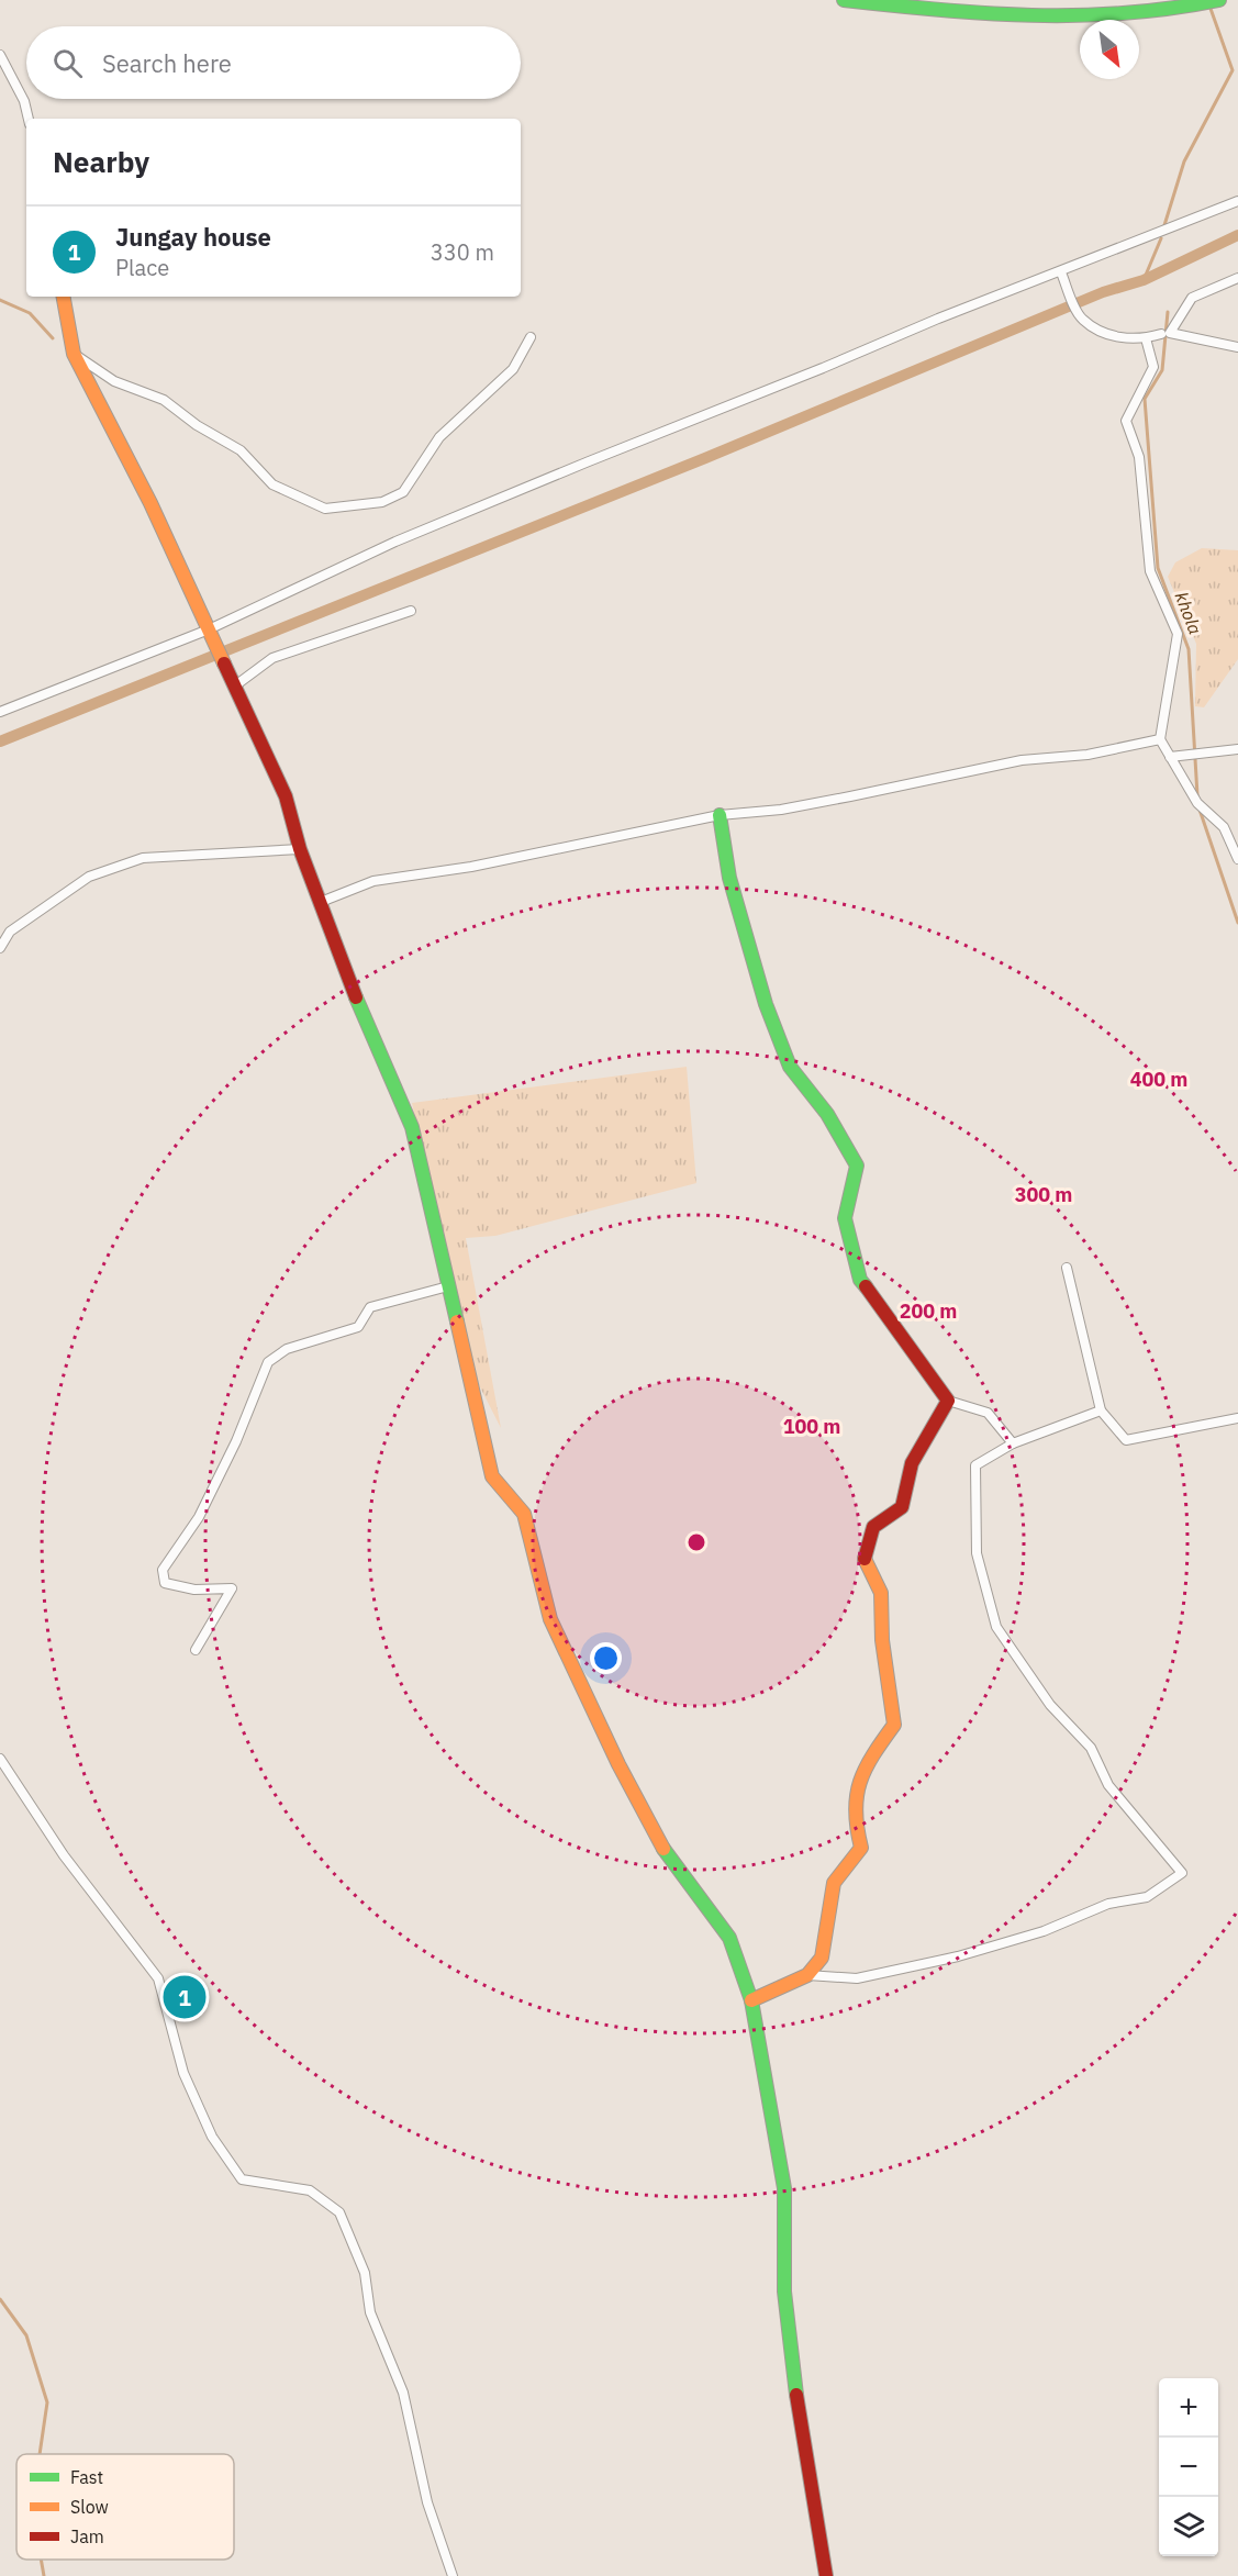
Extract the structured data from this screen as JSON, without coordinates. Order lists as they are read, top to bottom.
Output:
{
  "water": ["khola"],
  "legend": ["Fast", "Slow", "Jam"],
  "north": "bottom right",
  "page": {
    "search": "Search here",
    "heading": "Nearby",
    "list": [
      {
        "mark": "1",
        "name": "Jungay house",
        "note": "Place",
        "value": "330 m"
      }
    ],
    "pins": "1",
    "map_buttons": ["+", "−"]
  },
  "rings": [
    "400 m",
    "300 m",
    "200 m",
    "100 m"
  ]
}
